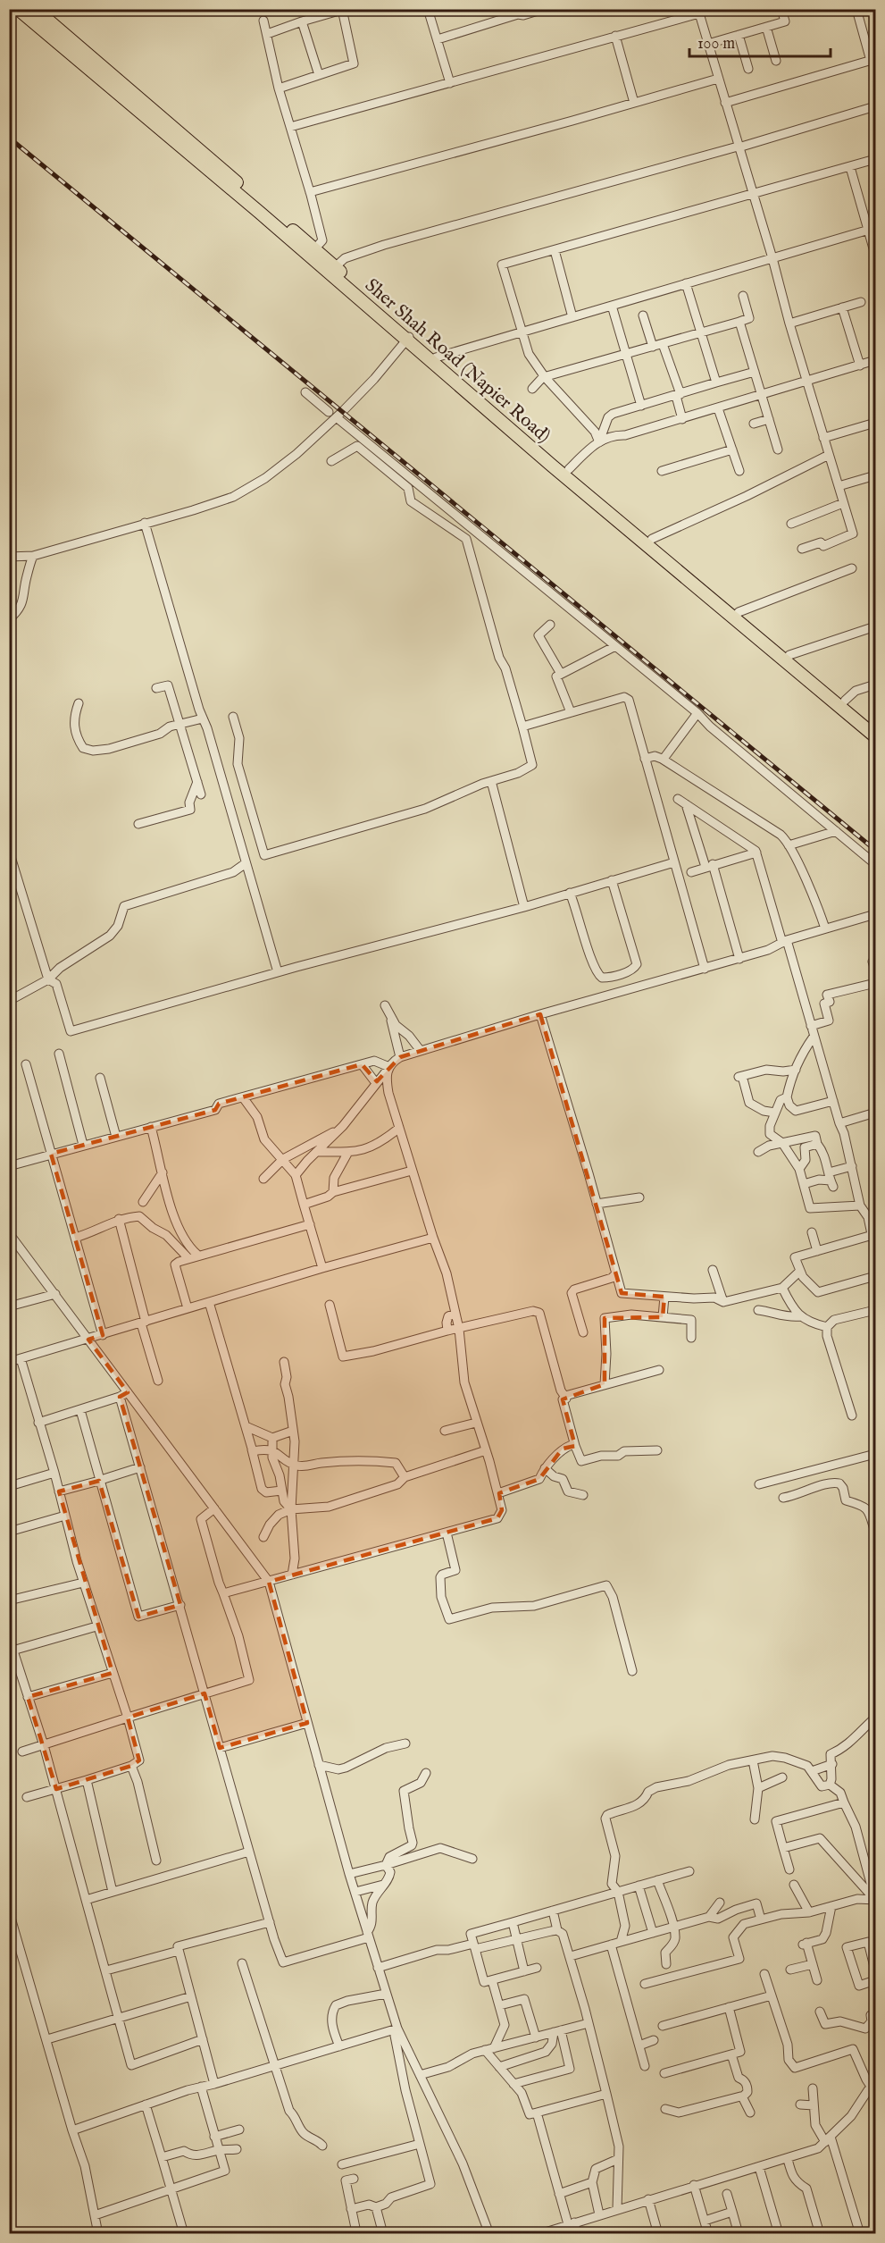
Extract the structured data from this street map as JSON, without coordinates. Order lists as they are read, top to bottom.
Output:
{
  "streets": {
    "main road": ["Sher Shah Road (Napier Road)"]
  },
  "scale_bar": "100 m"
}
